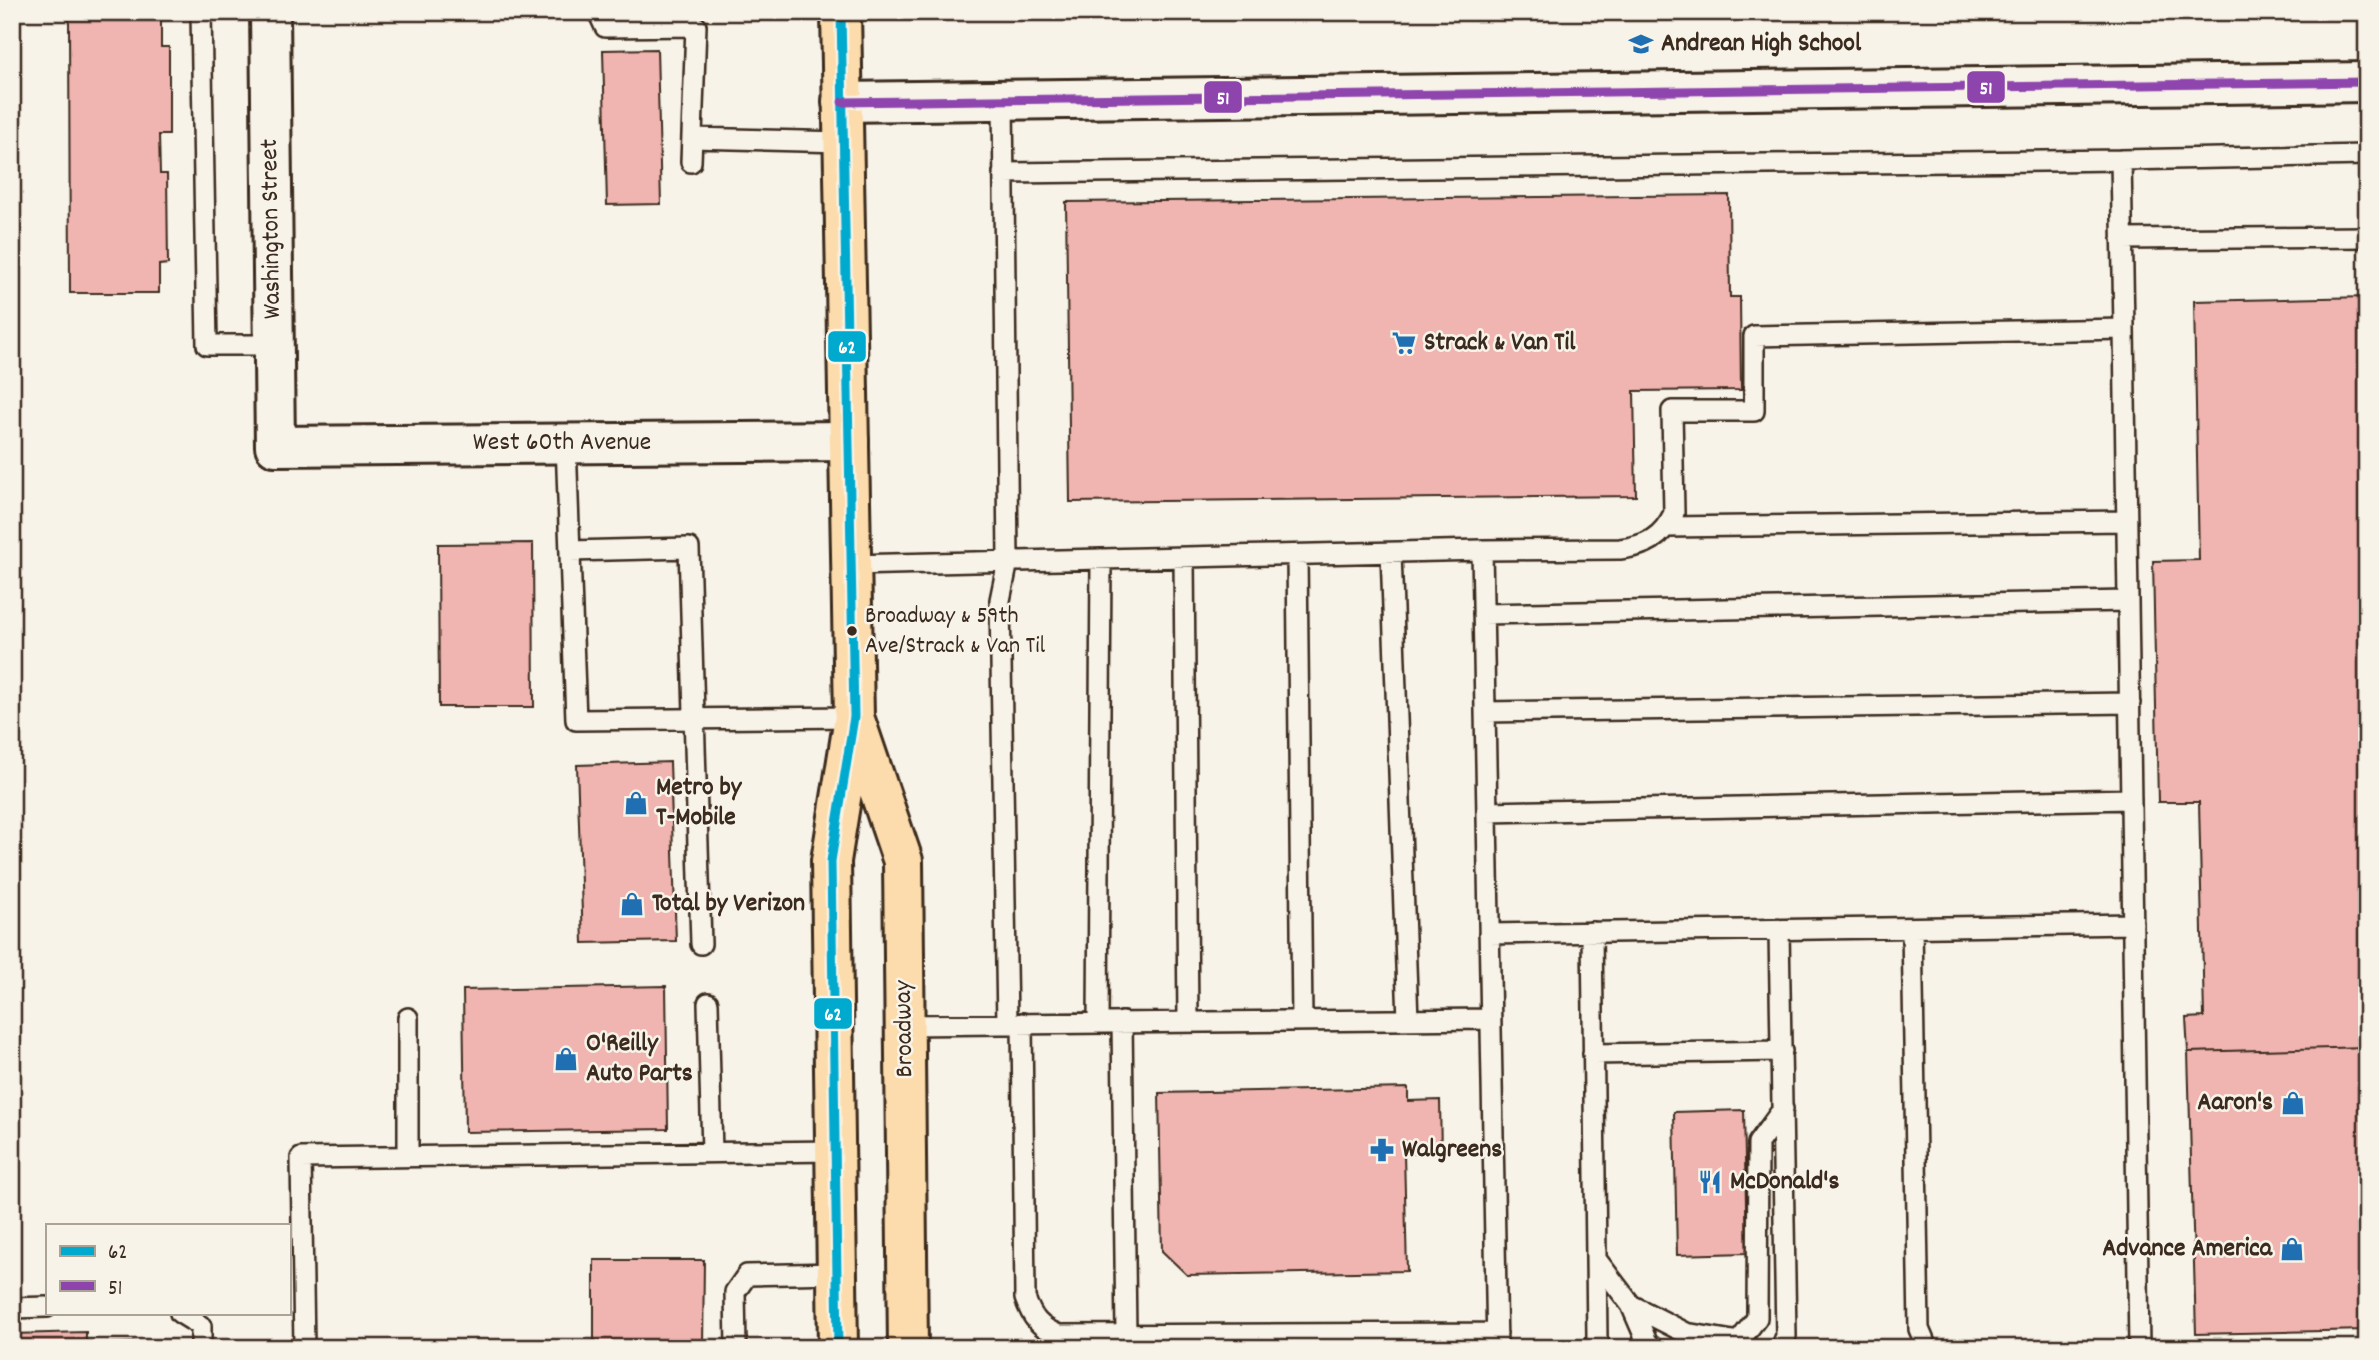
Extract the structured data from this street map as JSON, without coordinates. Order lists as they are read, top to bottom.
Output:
{
  "streets": {
    "main road": ["Broadway"],
    "street": ["Washington Street", "West 60th Avenue"]
  },
  "crossings": [
    ["Washington Street", "West 60th Avenue"],
    ["West 60th Avenue", "Broadway"]
  ],
  "places": {
    "school or university": ["Andrean High School"],
    "supermarket": ["Strack & Van Til"],
    "other": ["Broadway & 59th Ave/Strack & Van Til"],
    "shop": [
      "Metro by T-Mobile",
      "Total by Verizon",
      "O'Reilly Auto Parts",
      "Aaron's",
      "Advance America"
    ],
    "pharmacy": ["Walgreens"],
    "restaurant": ["McDonald's"]
  },
  "lines": ["transit line 62", "transit line 51"],
  "legend": ["62", "51"]
}
